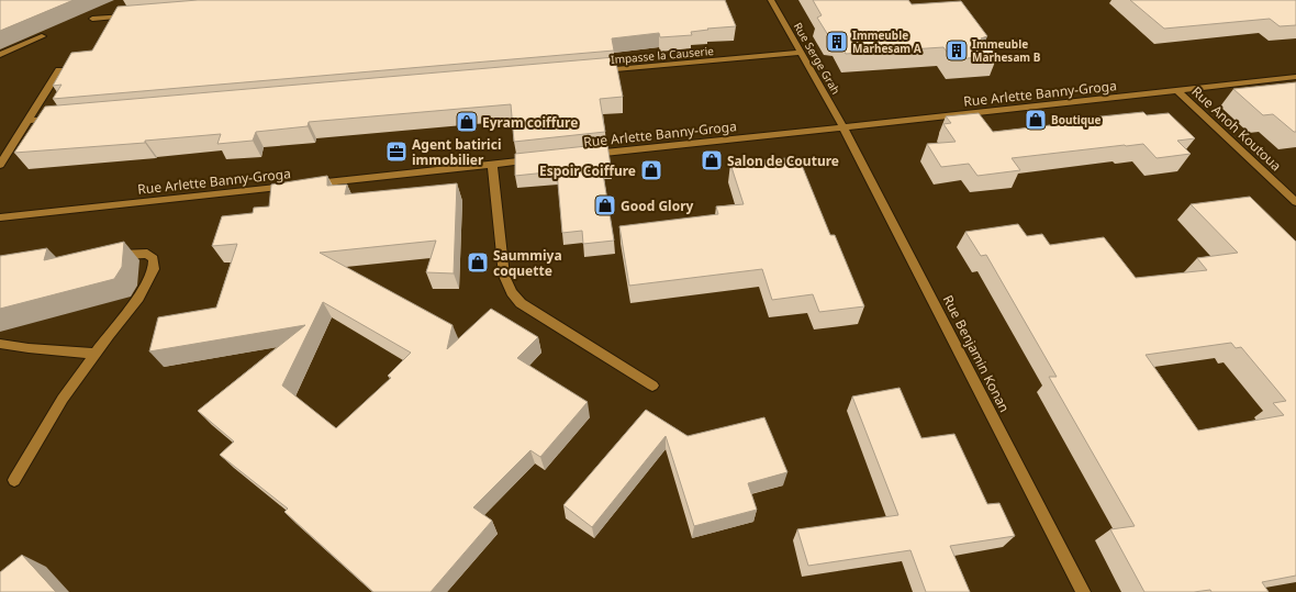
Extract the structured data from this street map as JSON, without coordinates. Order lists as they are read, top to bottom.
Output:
{
  "streets": {
    "street": [
      "Impasse la Causerie",
      "Rue Serge Grah",
      "Rue Arlette Banny-Groga",
      "Rue Anoh Koutoua",
      "Rue Benjamin Konan"
    ]
  },
  "crossings": [
    ["Impasse la Causerie", "Rue Serge Grah"],
    ["Rue Serge Grah", "Rue Arlette Banny-Groga"],
    ["Rue Serge Grah", "Rue Benjamin Konan"],
    ["Rue Arlette Banny-Groga", "Rue Anoh Koutoua"],
    ["Rue Arlette Banny-Groga", "Rue Benjamin Konan"]
  ],
  "places": {
    "building": ["Immeuble Marhesam A", "Immeuble Marhesam B"],
    "shop": [
      "Boutique",
      "Eyram coiffure",
      "Salon de Couture",
      "Espoir Coiffure",
      "Good Glory",
      "Saummiya coquette"
    ],
    "office": ["Agent batirici immobilier"]
  }
}
